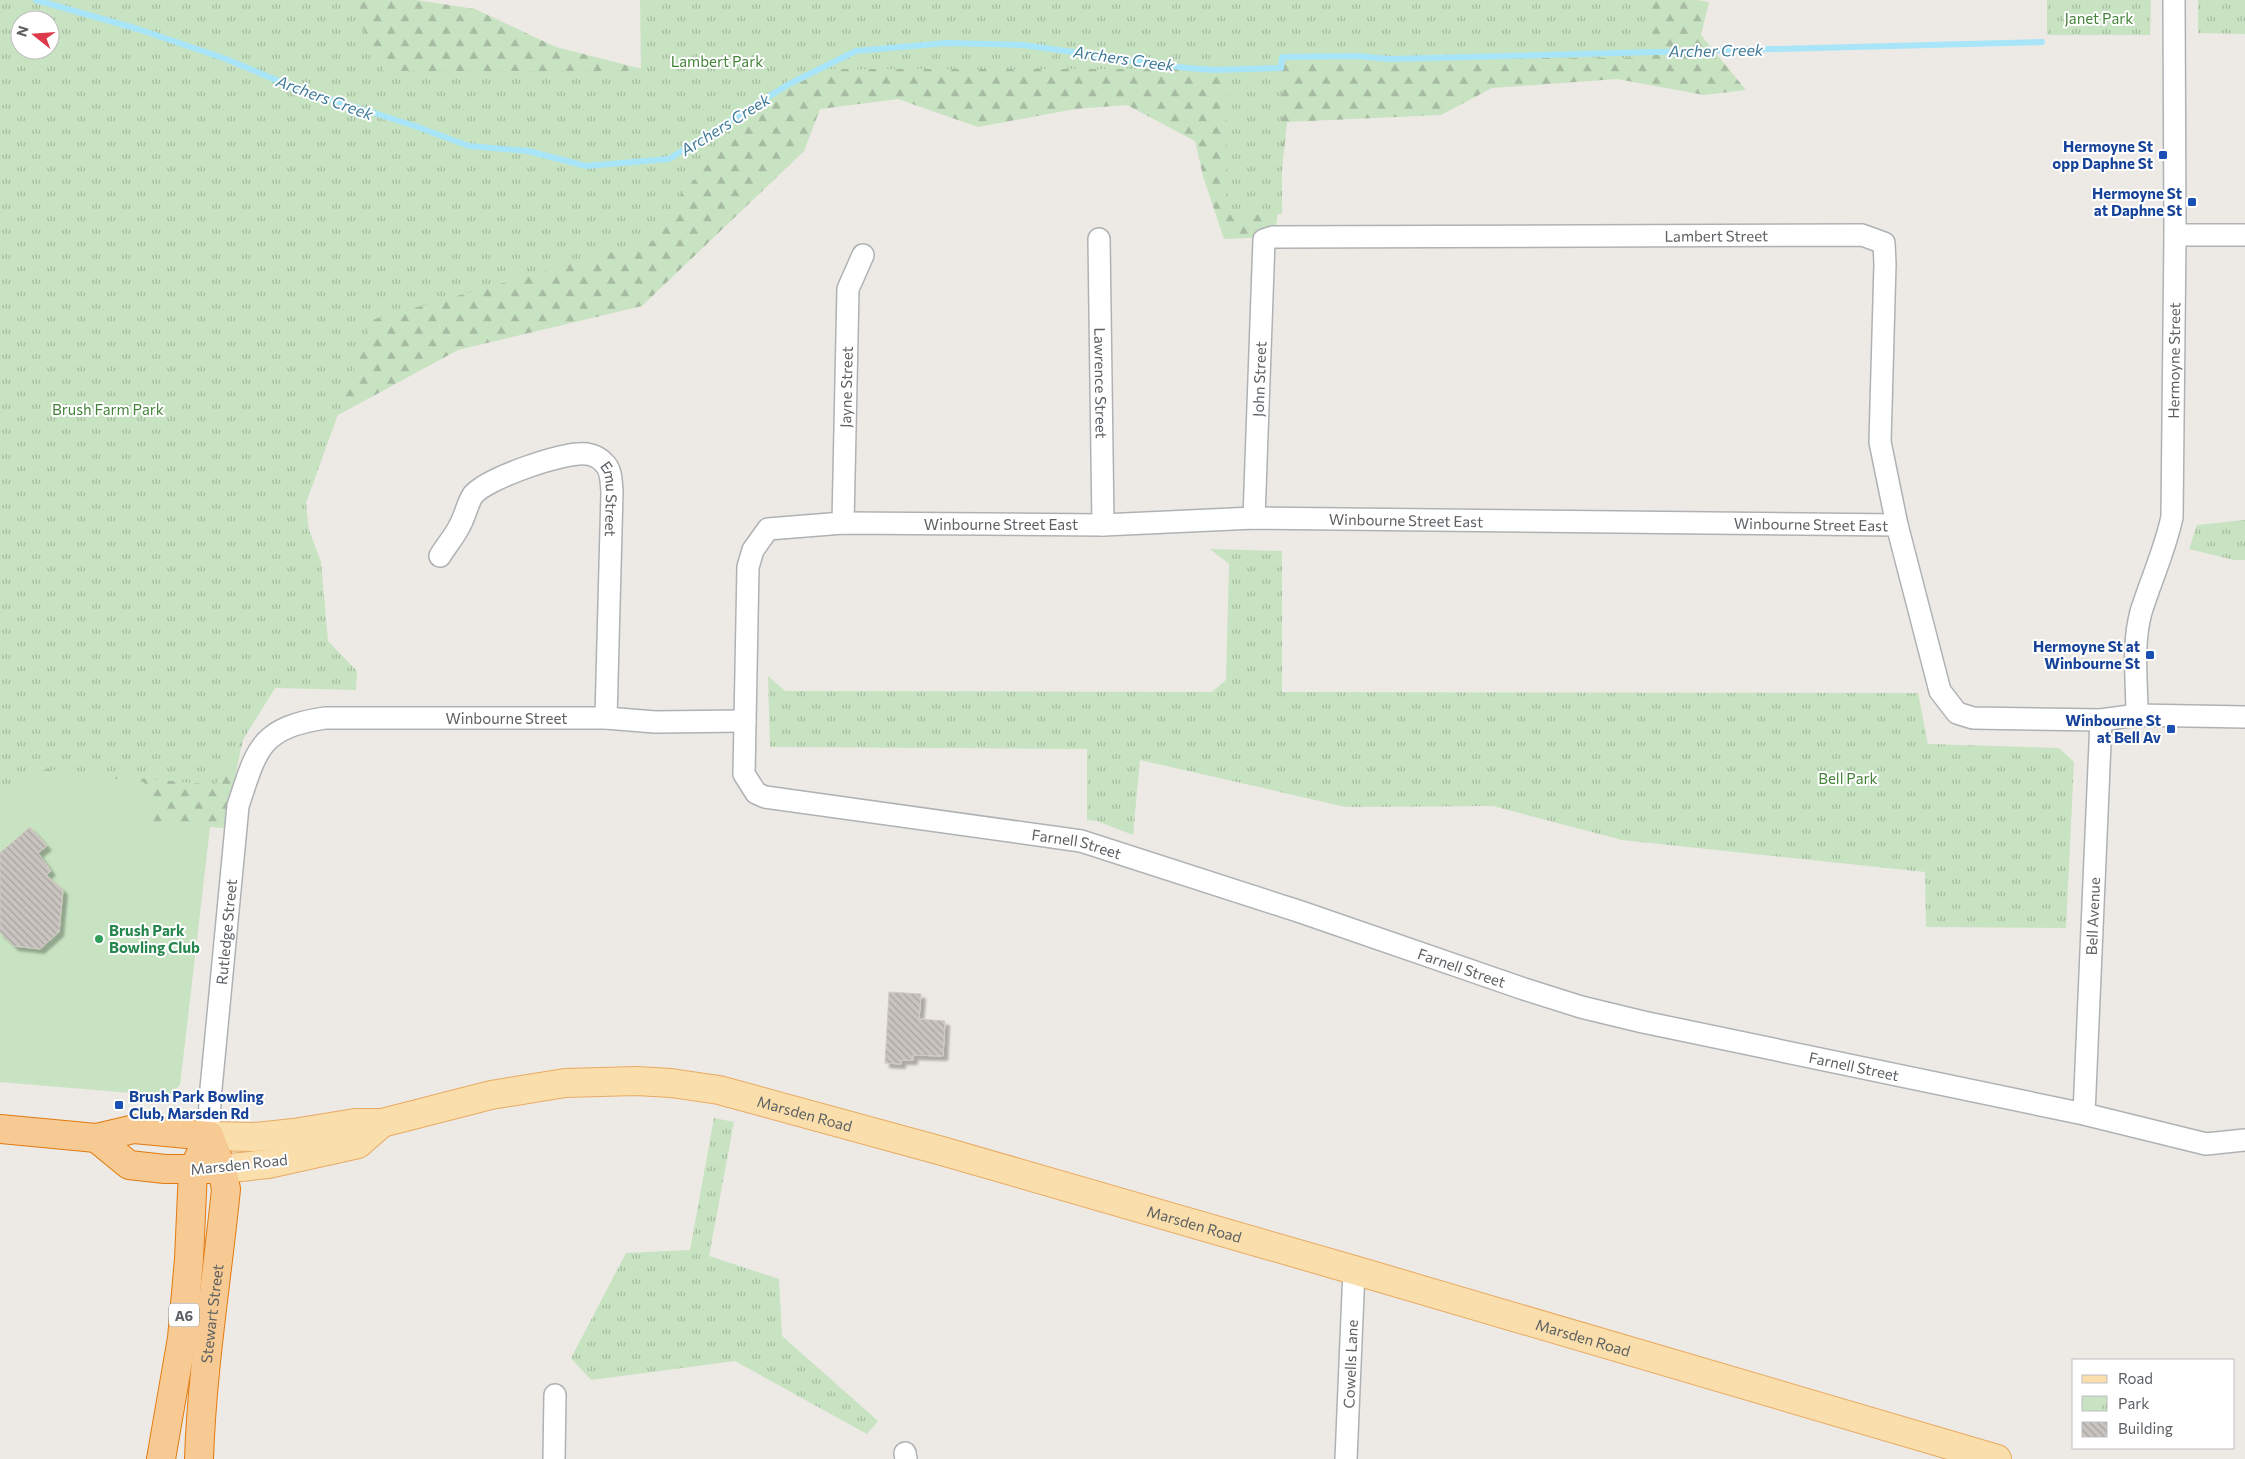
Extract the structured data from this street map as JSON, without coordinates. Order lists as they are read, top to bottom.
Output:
{
  "streets": {
    "highway": ["Marsden Road", "Stewart Street", "A6"],
    "street": [
      "Lambert Street",
      "Hermoyne Street",
      "John Street",
      "Lawrence Street",
      "Jayne Street",
      "Emu Street",
      "Winbourne Street East",
      "Winbourne Street",
      "Farnell Street",
      "Bell Avenue",
      "Rutledge Street",
      "Cowells Lane"
    ]
  },
  "crossings": [
    ["Lambert Street", "John Street"],
    ["Lambert Street", "Winbourne Street East"],
    ["John Street", "Winbourne Street East"],
    ["Lawrence Street", "Winbourne Street East"],
    ["Jayne Street", "Winbourne Street East"],
    ["Emu Street", "Winbourne Street"],
    ["Winbourne Street East", "Winbourne Street"],
    ["Winbourne Street East", "Farnell Street"],
    ["Winbourne Street East", "Bell Avenue"],
    ["Winbourne Street", "Farnell Street"],
    ["Winbourne Street", "Rutledge Street"],
    ["Farnell Street", "Bell Avenue"],
    ["Rutledge Street", "Marsden Road"],
    ["Rutledge Street", "A6"],
    ["Marsden Road", "Stewart Street"],
    ["Marsden Road", "A6"],
    ["Marsden Road", "Cowells Lane"],
    ["Stewart Street", "A6"]
  ],
  "water": ["Archer Creek", "Archers Creek"],
  "parks": [
    "Janet Park",
    "Lambert Park",
    "Brush Farm Park",
    "Bell Park"
  ],
  "places": {
    "transit": [
      "Hermoyne St opp Daphne St",
      "Hermoyne St at Daphne St",
      "Hermoyne St at Winbourne St",
      "Winbourne St at Bell Av",
      "Brush Park Bowling Club, Marsden Rd"
    ],
    "other": ["Brush Park Bowling Club"]
  },
  "legend": ["Road", "Park", "Building"],
  "north": "left"
}
